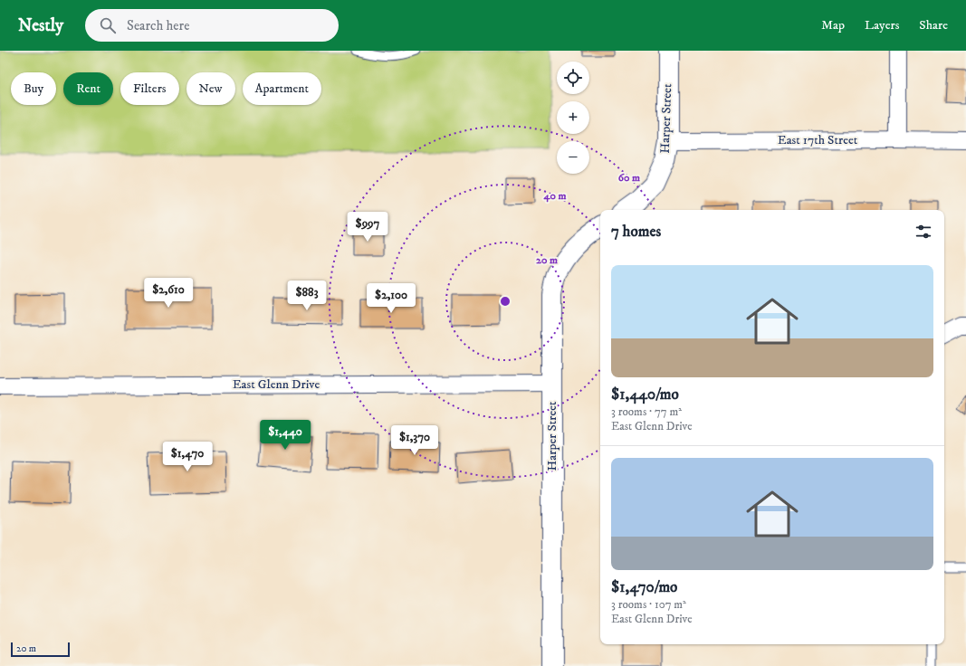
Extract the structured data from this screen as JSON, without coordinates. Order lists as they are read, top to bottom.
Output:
{
  "streets": {
    "street": ["Harper Street", "East 17th Street", "East Glenn Drive"]
  },
  "crossings": [
    ["Harper Street", "East 17th Street"],
    ["Harper Street", "East Glenn Drive"]
  ],
  "scale_bar": "20 m",
  "page": {
    "header": "Nestly",
    "search": "Search here",
    "nav": ["Map", "Layers", "Share"],
    "map_buttons": ["+", "−"],
    "chip": [
      "Buy",
      "Rent",
      "Filters",
      "New",
      "Apartment"
    ],
    "heading": "7 homes",
    "price": [
      "$997",
      "$2,610",
      "$883",
      "$2,100",
      "$1,440",
      "$1,370",
      "$1,470"
    ],
    "list": [
      {
        "name": "$1,440/mo",
        "note": "3 rooms · 77 m² · East Glenn Drive"
      },
      {
        "name": "$1,470/mo",
        "note": "3 rooms · 107 m² · East Glenn Drive"
      }
    ],
    "scale": "20 m"
  },
  "rings": ["60 m", "40 m", "20 m"]
}
